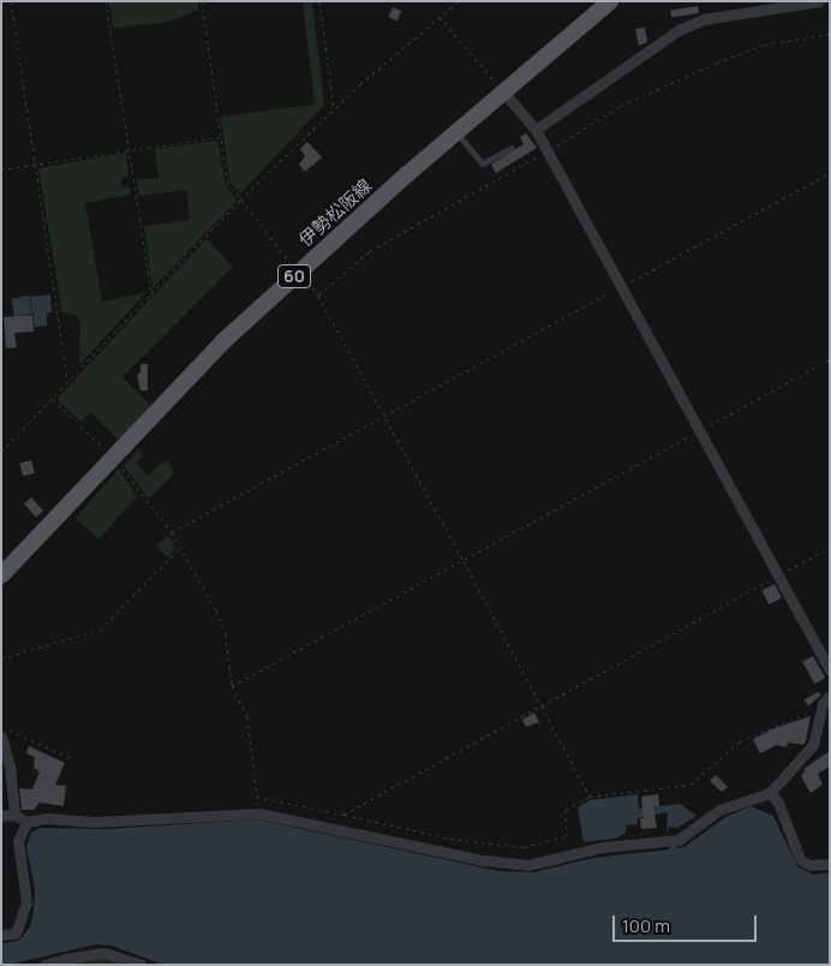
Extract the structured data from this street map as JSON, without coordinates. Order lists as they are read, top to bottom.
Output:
{
  "streets": {
    "main road": ["伊勢松阪線", "60"]
  },
  "scale_bar": "100 m"
}
